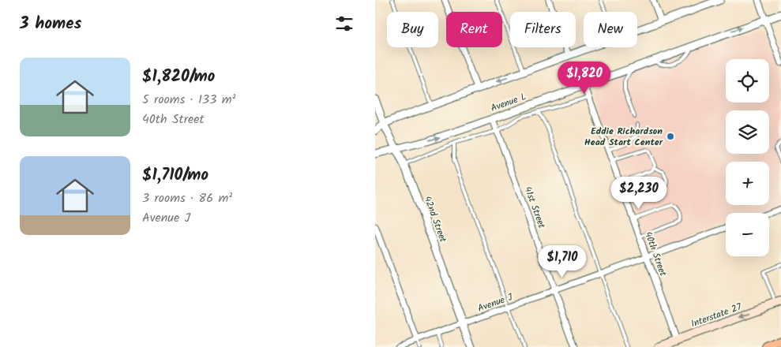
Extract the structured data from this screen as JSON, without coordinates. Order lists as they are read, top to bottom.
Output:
{
  "streets": {
    "main road": ["Interstate 27"],
    "street": [
      "Avenue L",
      "41st Street",
      "42nd Street",
      "40th Street",
      "Avenue J"
    ]
  },
  "crossings": [
    ["Avenue L", "41st Street"],
    ["Avenue L", "42nd Street"],
    ["Avenue L", "40th Street"],
    ["41st Street", "Avenue J"],
    ["42nd Street", "Avenue J"],
    ["40th Street", "Avenue J"],
    ["40th Street", "Interstate 27"]
  ],
  "one_way": ["Interstate 27"],
  "places": ["Eddie Richardson Head Start Center"],
  "page": {
    "heading": "3 homes",
    "chip": [
      "Buy",
      "Rent",
      "Filters",
      "New"
    ],
    "list": [
      {
        "name": "$1,820/mo",
        "note": "5 rooms · 133 m² · 40th Street"
      },
      {
        "name": "$1,710/mo",
        "note": "3 rooms · 86 m² · Avenue J"
      }
    ],
    "map_buttons": ["+", "−"],
    "price": ["$1,820", "$2,230", "$1,710"]
  }
}
